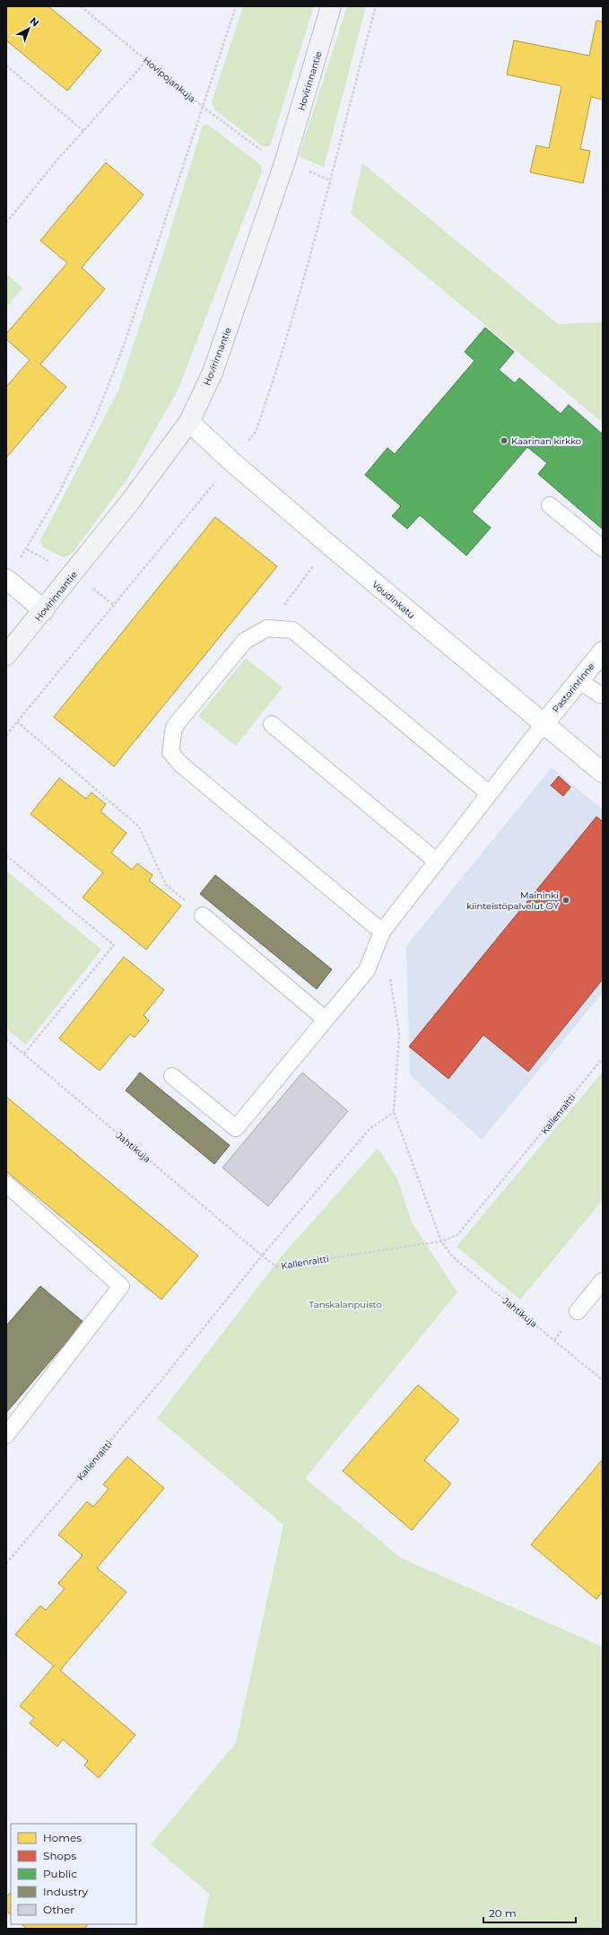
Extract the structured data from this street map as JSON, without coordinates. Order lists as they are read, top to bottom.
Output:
{
  "streets": {
    "street": ["Hovirinnantie", "Voudinkatu", "Pastorinrinne"],
    "path": ["Hovipojankuja", "Kallenraitti", "Jahtikuja"]
  },
  "crossings": [
    ["Hovirinnantie", "Voudinkatu"],
    ["Voudinkatu", "Pastorinrinne"],
    ["Kallenraitti", "Jahtikuja"]
  ],
  "parks": ["Tanskalanpuisto"],
  "places": ["Kaarinan kirkko", "Maininki kiinteistöpalvelut OY"],
  "legend": [
    "Homes",
    "Shops",
    "Public",
    "Industry",
    "Other"
  ],
  "scale_bar": "20 m",
  "north": "top right"
}
